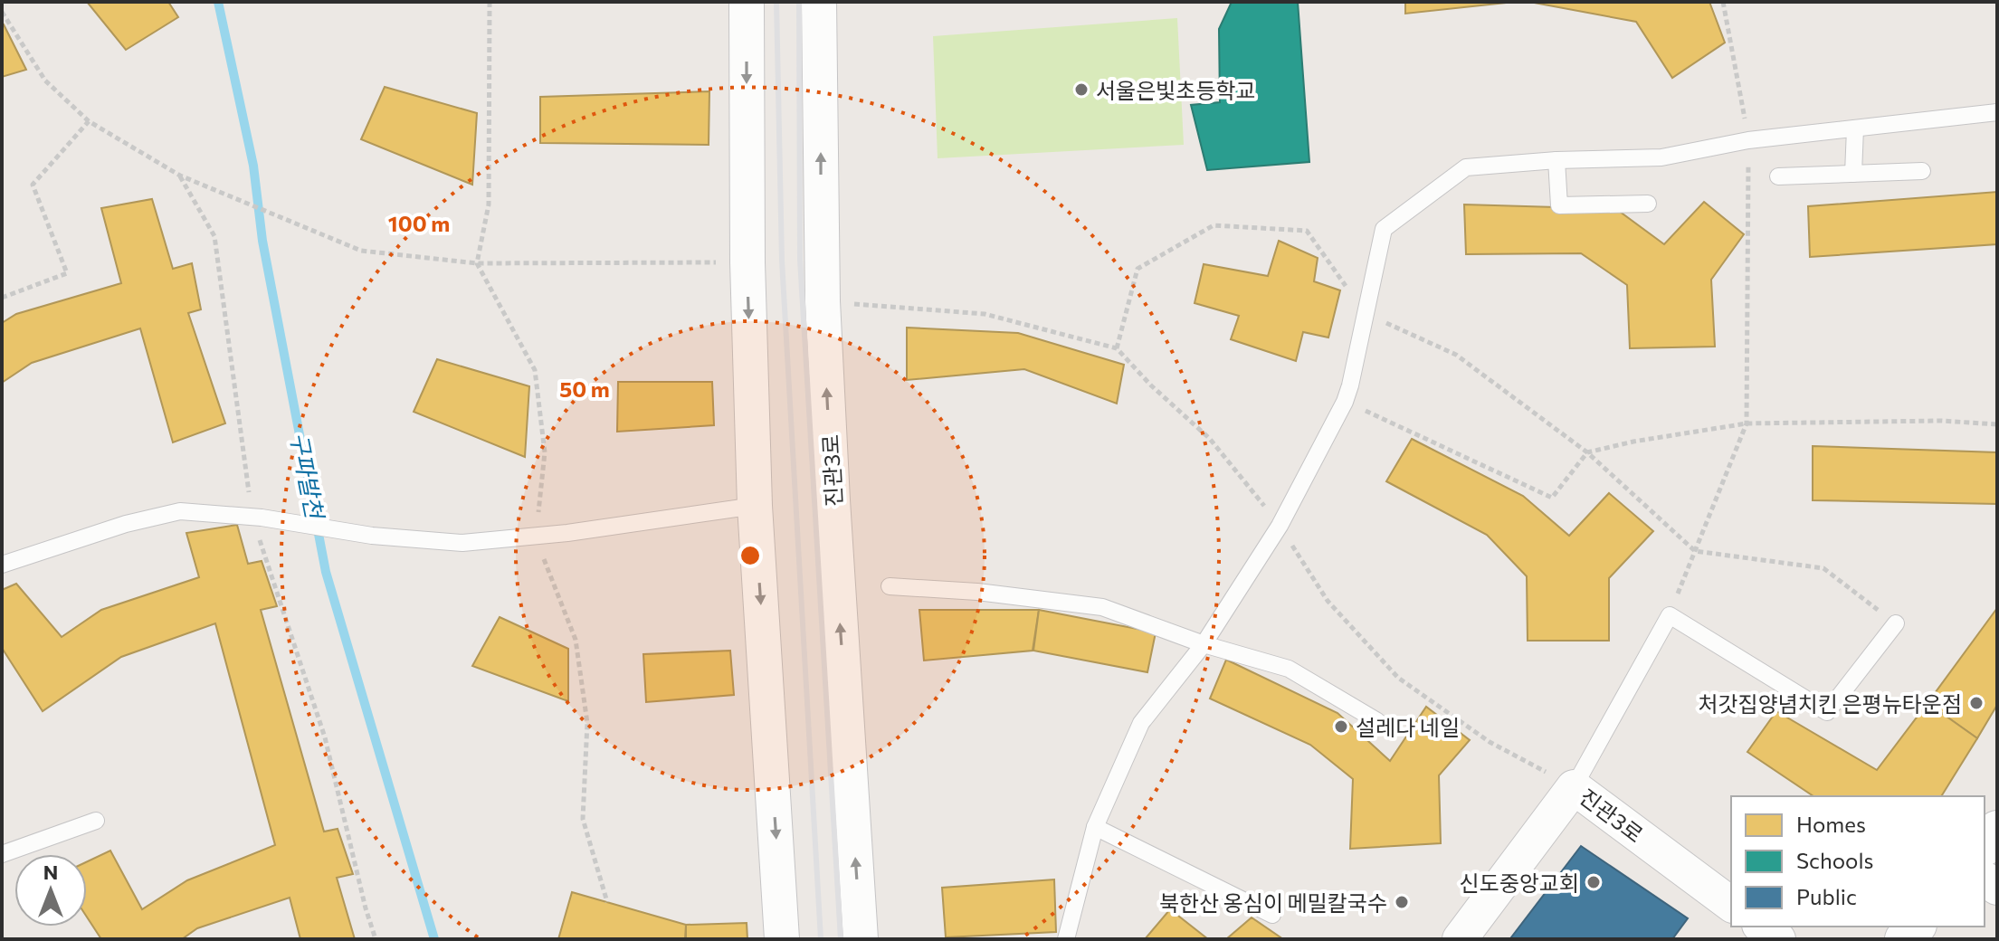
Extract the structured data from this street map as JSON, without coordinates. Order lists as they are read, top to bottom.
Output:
{
  "streets": {
    "street": ["진관3로"]
  },
  "water": ["구파발천"],
  "places": [
    "서울은빛초등학교",
    "처갓집양념치킨 은평뉴타운점",
    "설레다 네일",
    "신도중앙교회",
    "북한산 옹심이 메밀칼국수"
  ],
  "legend": ["Homes", "Schools", "Public"],
  "north": "top",
  "rings": ["100 m", "50 m"]
}
